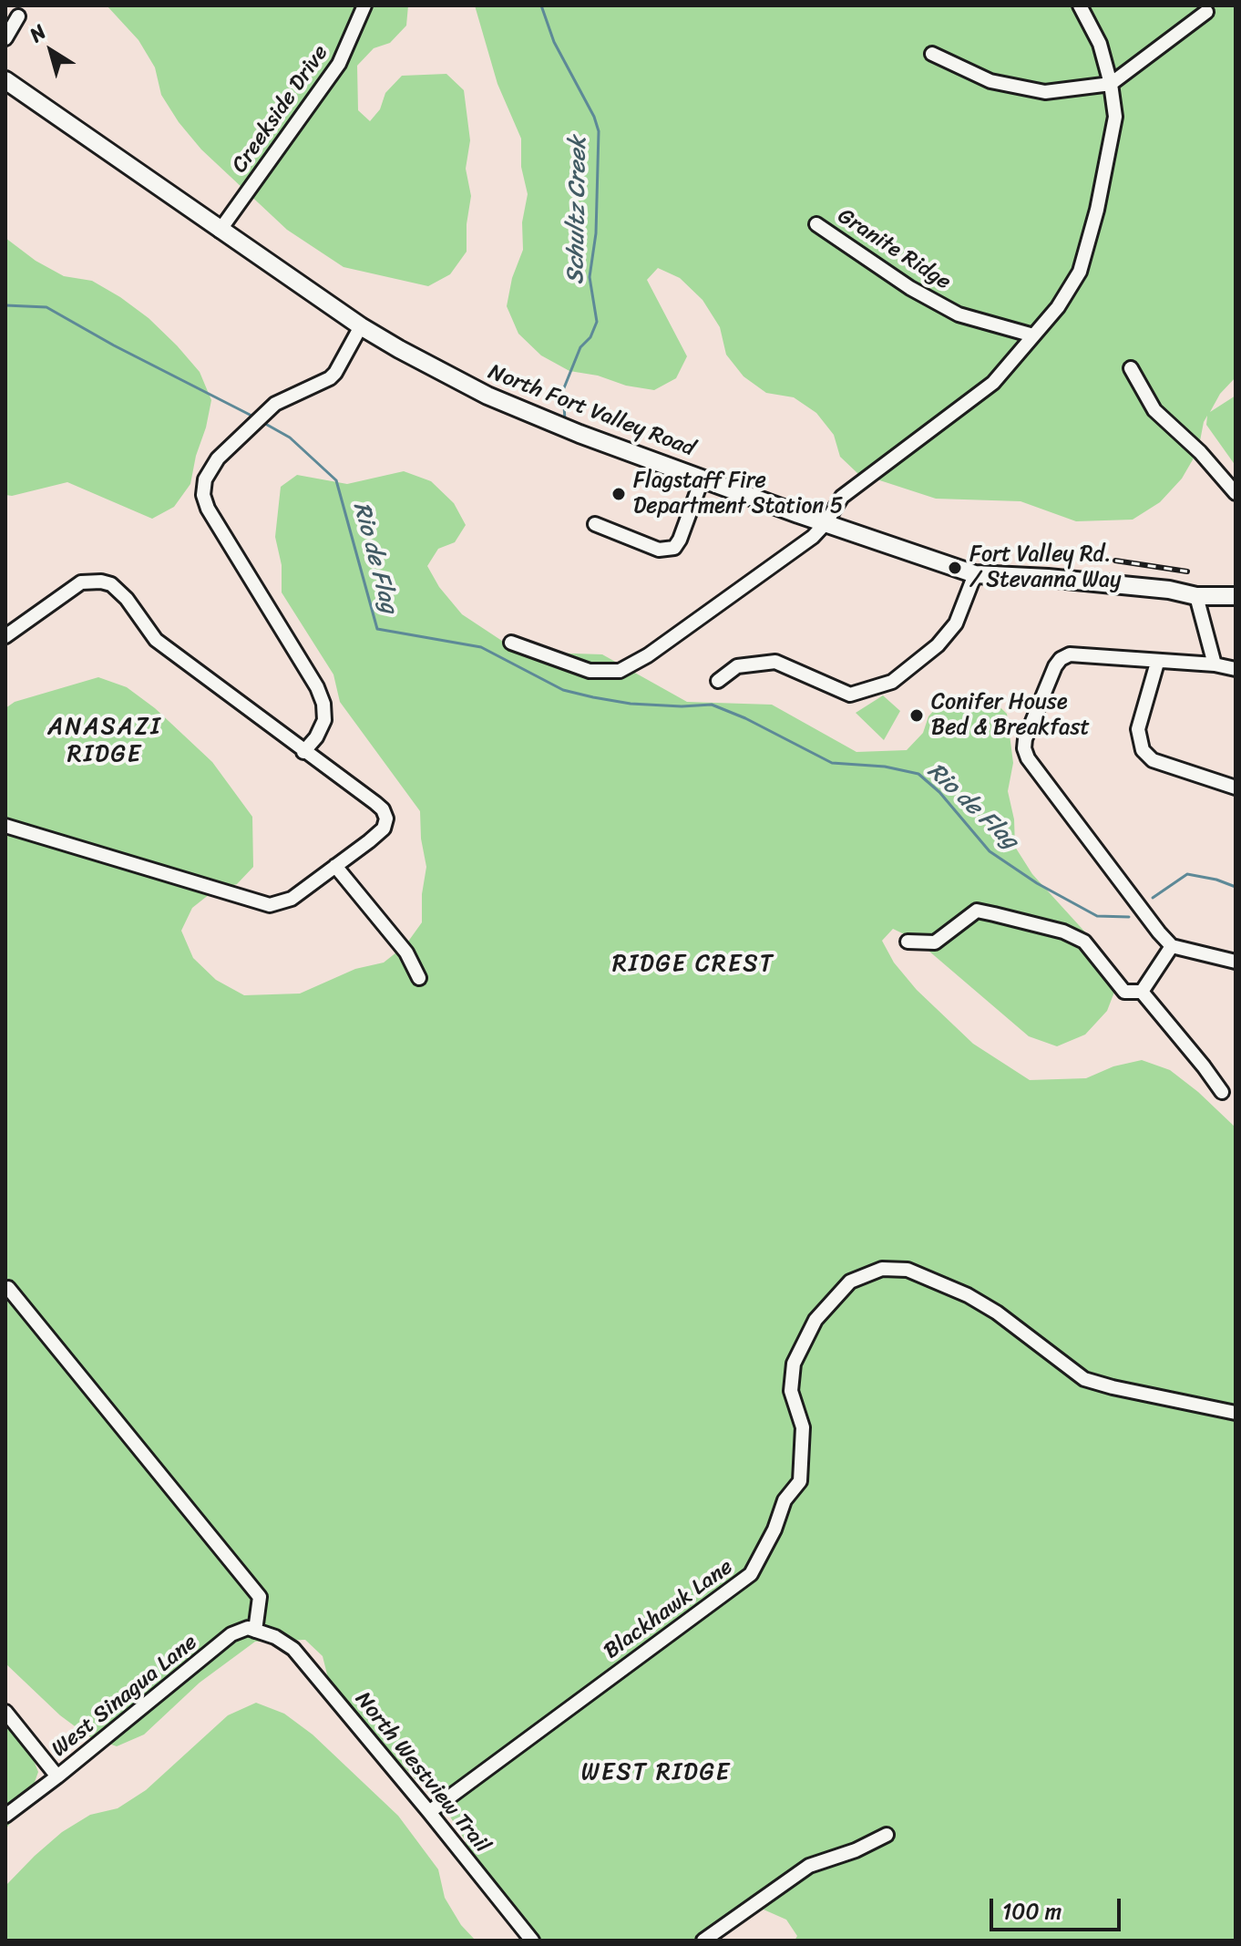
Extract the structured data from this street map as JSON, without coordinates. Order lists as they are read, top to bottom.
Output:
{
  "streets": {
    "main road": ["North Fort Valley Road"],
    "street": [
      "Creekside Drive",
      "Granite Ridge",
      "Blackhawk Lane",
      "West Sinagua Lane",
      "North Westview Trail"
    ]
  },
  "crossings": [
    ["Creekside Drive", "North Fort Valley Road"],
    ["Blackhawk Lane", "North Westview Trail"],
    ["West Sinagua Lane", "North Westview Trail"]
  ],
  "districts": ["ANASAZI RIDGE", "RIDGE CREST", "WEST RIDGE"],
  "water": ["Schultz Creek", "Rio de Flag"],
  "places": ["Flagstaff Fire Department Station 5", "Fort Valley Rd. / Stevanna Way", "Conifer House Bed & Breakfast"],
  "scale_bar": "100 m",
  "north": "top left"
}
